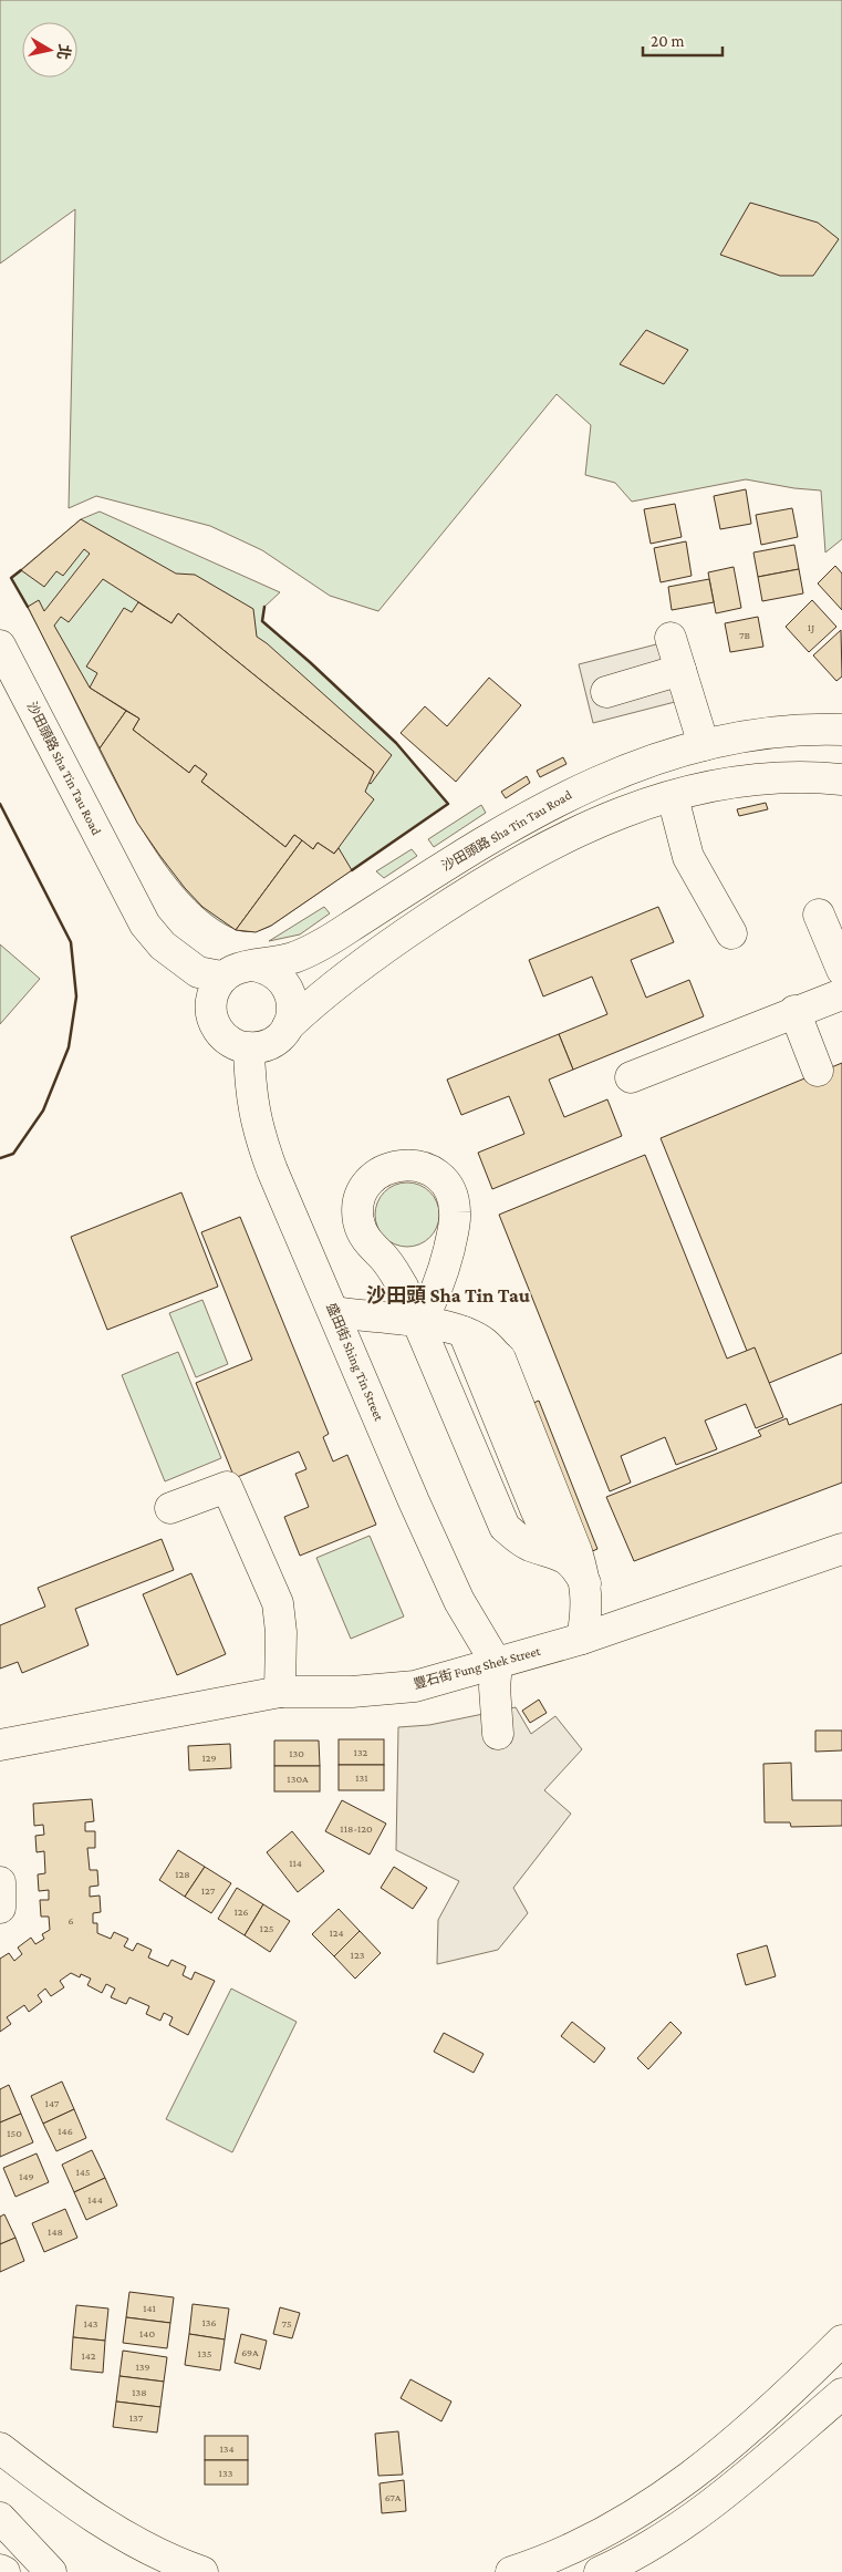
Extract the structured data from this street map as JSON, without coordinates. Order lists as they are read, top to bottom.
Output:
{
  "streets": {
    "main road": ["沙田頭路 Sha Tin Tau Road", "盛田街 Shing Tin Street", "豐石街 Fung Shek Street"]
  },
  "crossings": [
    ["沙田頭路 Sha Tin Tau Road", "盛田街 Shing Tin Street"],
    ["盛田街 Shing Tin Street", "豐石街 Fung Shek Street"]
  ],
  "districts": ["沙田頭 Sha Tin Tau"],
  "house_numbers": [
    "1J",
    "7B",
    "132",
    "130",
    "129",
    "131",
    "130A",
    "118-120",
    "114",
    "128",
    "127",
    "126",
    "6",
    "125",
    "124",
    "123",
    "147",
    "146",
    "150",
    "145",
    "149",
    "144",
    "148",
    "141",
    "136",
    "143",
    "75",
    "140",
    "69A",
    "135",
    "142",
    "139",
    "138",
    "137",
    "134",
    "133",
    "67A"
  ],
  "scale_bar": "20 m",
  "north": "right"
}
